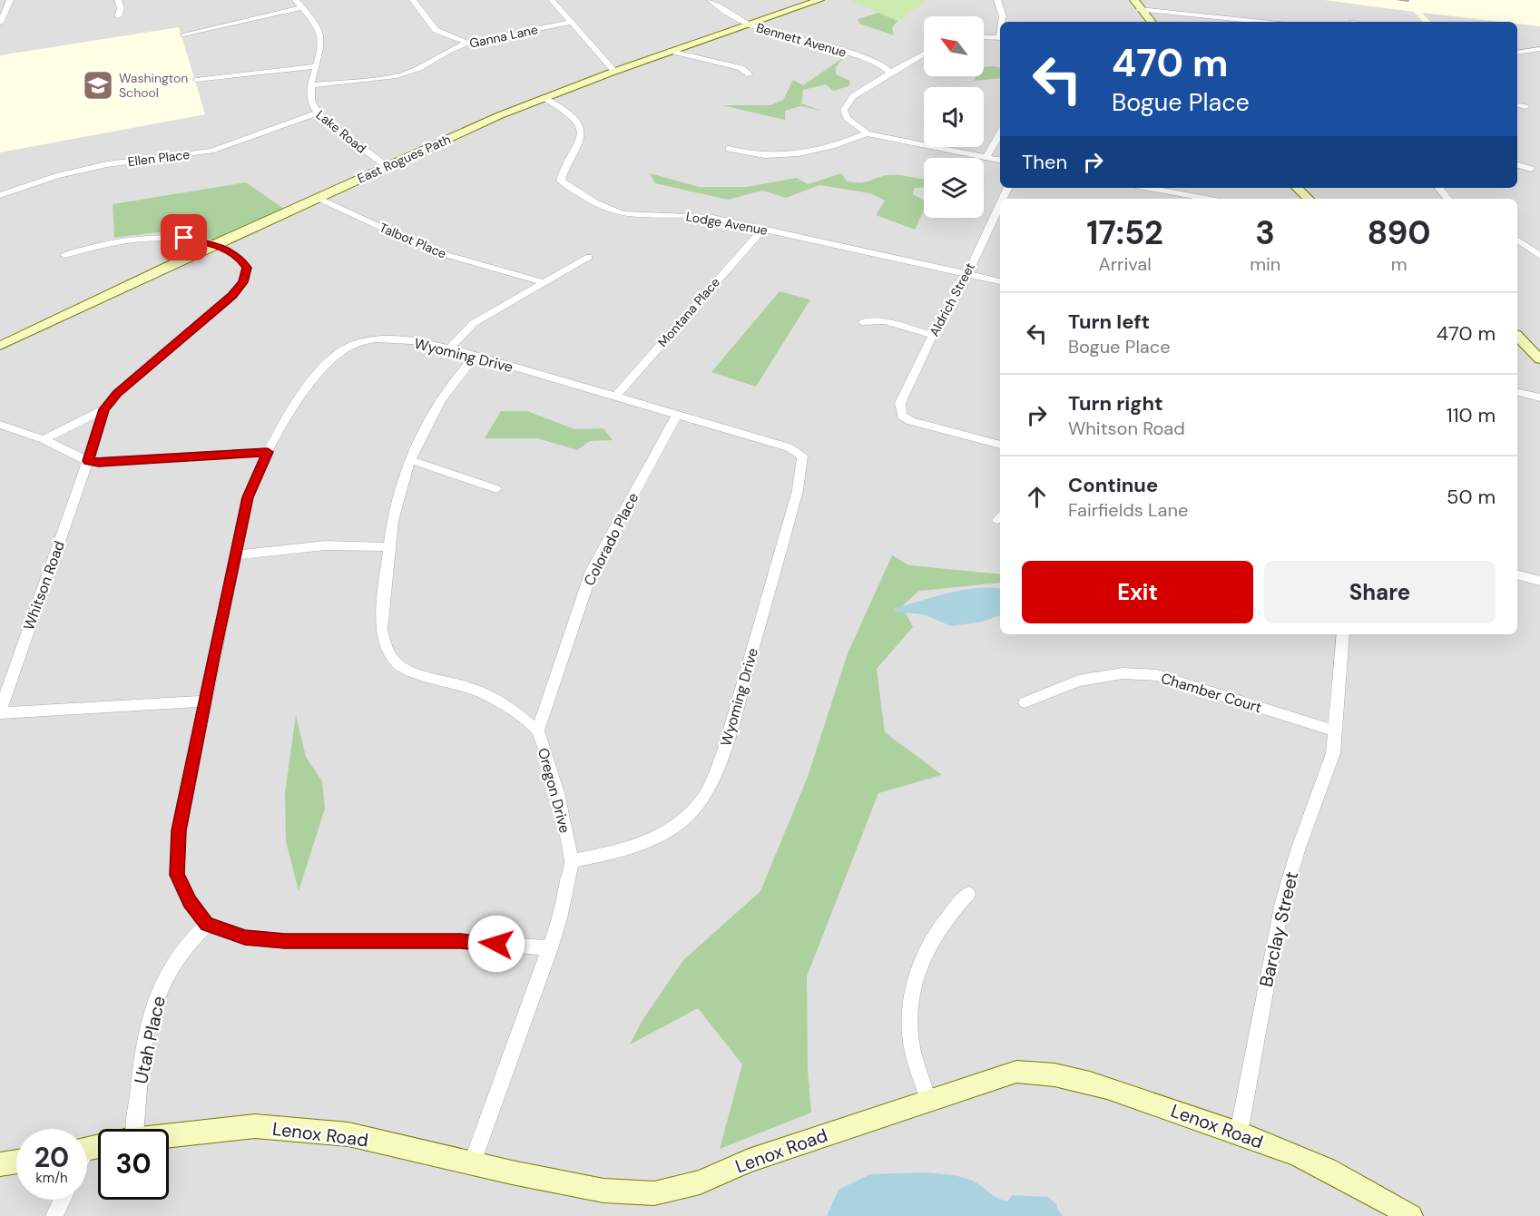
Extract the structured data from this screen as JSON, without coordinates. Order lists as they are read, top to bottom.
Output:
{
  "streets": {
    "street": [
      "Ganna Lane",
      "Bennett Avenue",
      "Lake Road",
      "Ellen Place",
      "East Rogues Path",
      "Lodge Avenue",
      "Talbot Place",
      "Aldrich Street",
      "Montana Place",
      "Wyoming Drive",
      "Colorado Place",
      "Whitson Road",
      "Chamber Court",
      "Oregon Drive",
      "Barclay Street",
      "Utah Place",
      "Lenox Road"
    ]
  },
  "crossings": [
    ["Ganna Lane", "Lake Road"],
    ["Bennett Avenue", "East Rogues Path"],
    ["Lake Road", "Ellen Place"],
    ["Lake Road", "East Rogues Path"],
    ["East Rogues Path", "Lodge Avenue"],
    ["East Rogues Path", "Talbot Place"],
    ["Lodge Avenue", "Aldrich Street"],
    ["Lodge Avenue", "Montana Place"],
    ["Montana Place", "Wyoming Drive"],
    ["Wyoming Drive", "Colorado Place"],
    ["Wyoming Drive", "Oregon Drive"],
    ["Wyoming Drive", "Utah Place"],
    ["Colorado Place", "Oregon Drive"],
    ["Chamber Court", "Barclay Street"],
    ["Oregon Drive", "Lenox Road"],
    ["Barclay Street", "Lenox Road"]
  ],
  "places": {
    "school or university": ["Washington School"]
  },
  "north": "top left",
  "page": {
    "turn": ["470 m", "Bogue Place"],
    "then": "Then",
    "eta": [
      "17:52",
      "Arrival",
      "3",
      "min",
      "890",
      "m"
    ],
    "list": [
      {
        "name": "Turn left",
        "note": "Bogue Place",
        "value": "470 m"
      },
      {
        "name": "Turn right",
        "note": "Whitson Road",
        "value": "110 m"
      },
      {
        "name": "Continue",
        "note": "Fairfields Lane",
        "value": "50 m"
      }
    ],
    "buttons": ["Exit", "Share"],
    "speed": "20 km/h",
    "limit": "30"
  }
}
